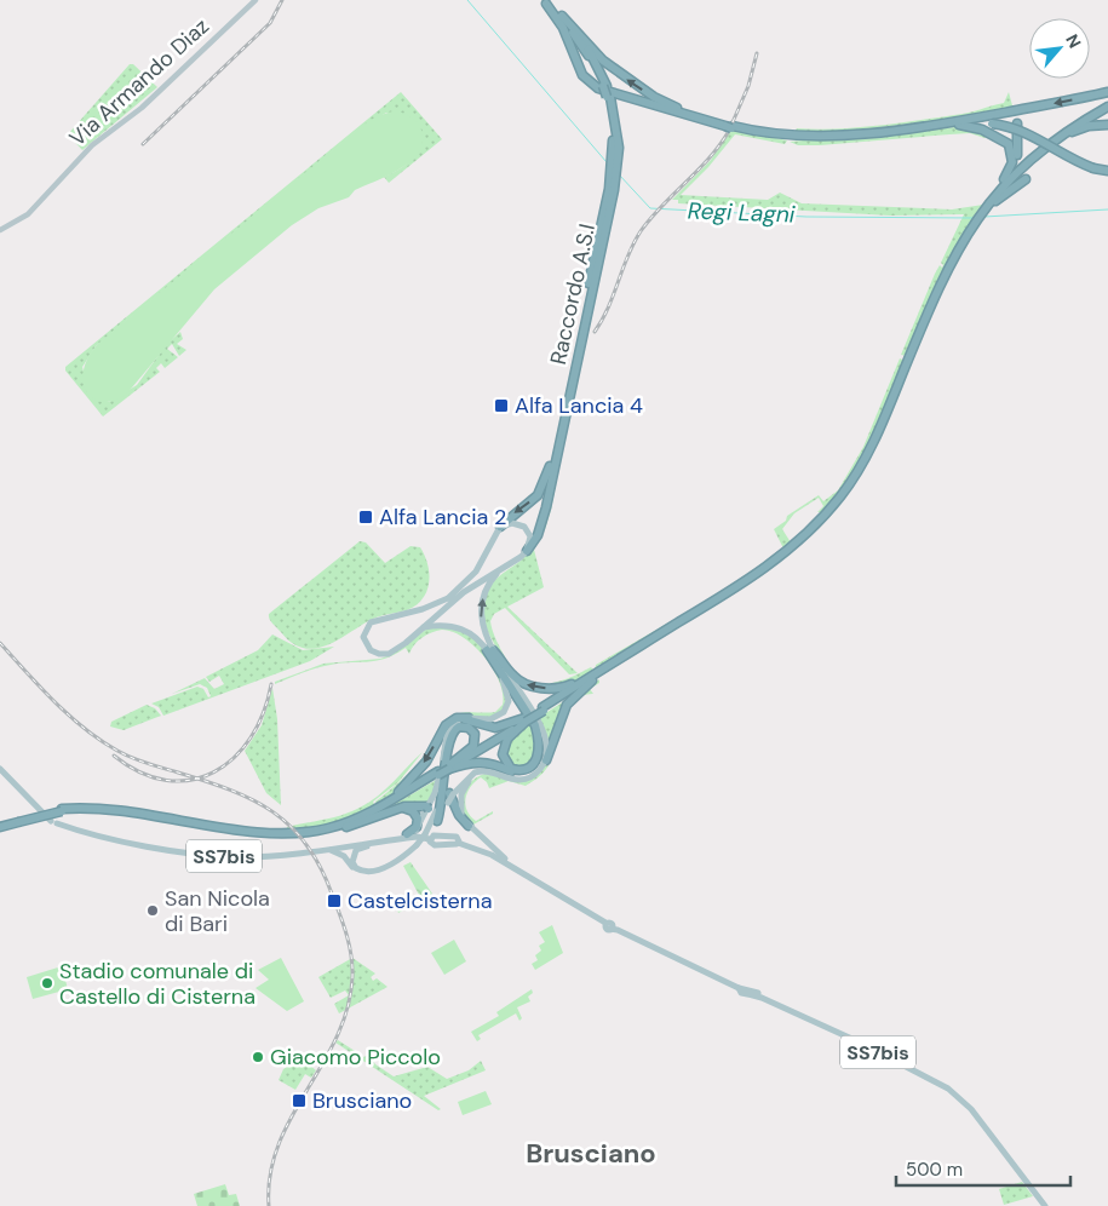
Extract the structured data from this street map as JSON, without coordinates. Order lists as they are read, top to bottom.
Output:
{
  "streets": {
    "highway": ["Raccordo A.S.I"],
    "main road": ["Via Armando Diaz", "SS7bis"]
  },
  "districts": ["Brusciano"],
  "water": ["Regi Lagni"],
  "places": {
    "transit": [
      "Alfa Lancia 4",
      "Alfa Lancia 2",
      "Castelcisterna",
      "Brusciano"
    ],
    "other": ["San Nicola di Bari", "Stadio comunale di Castello di Cisterna", "Giacomo Piccolo"]
  },
  "scale_bar": "500 m",
  "north": "top right"
}
